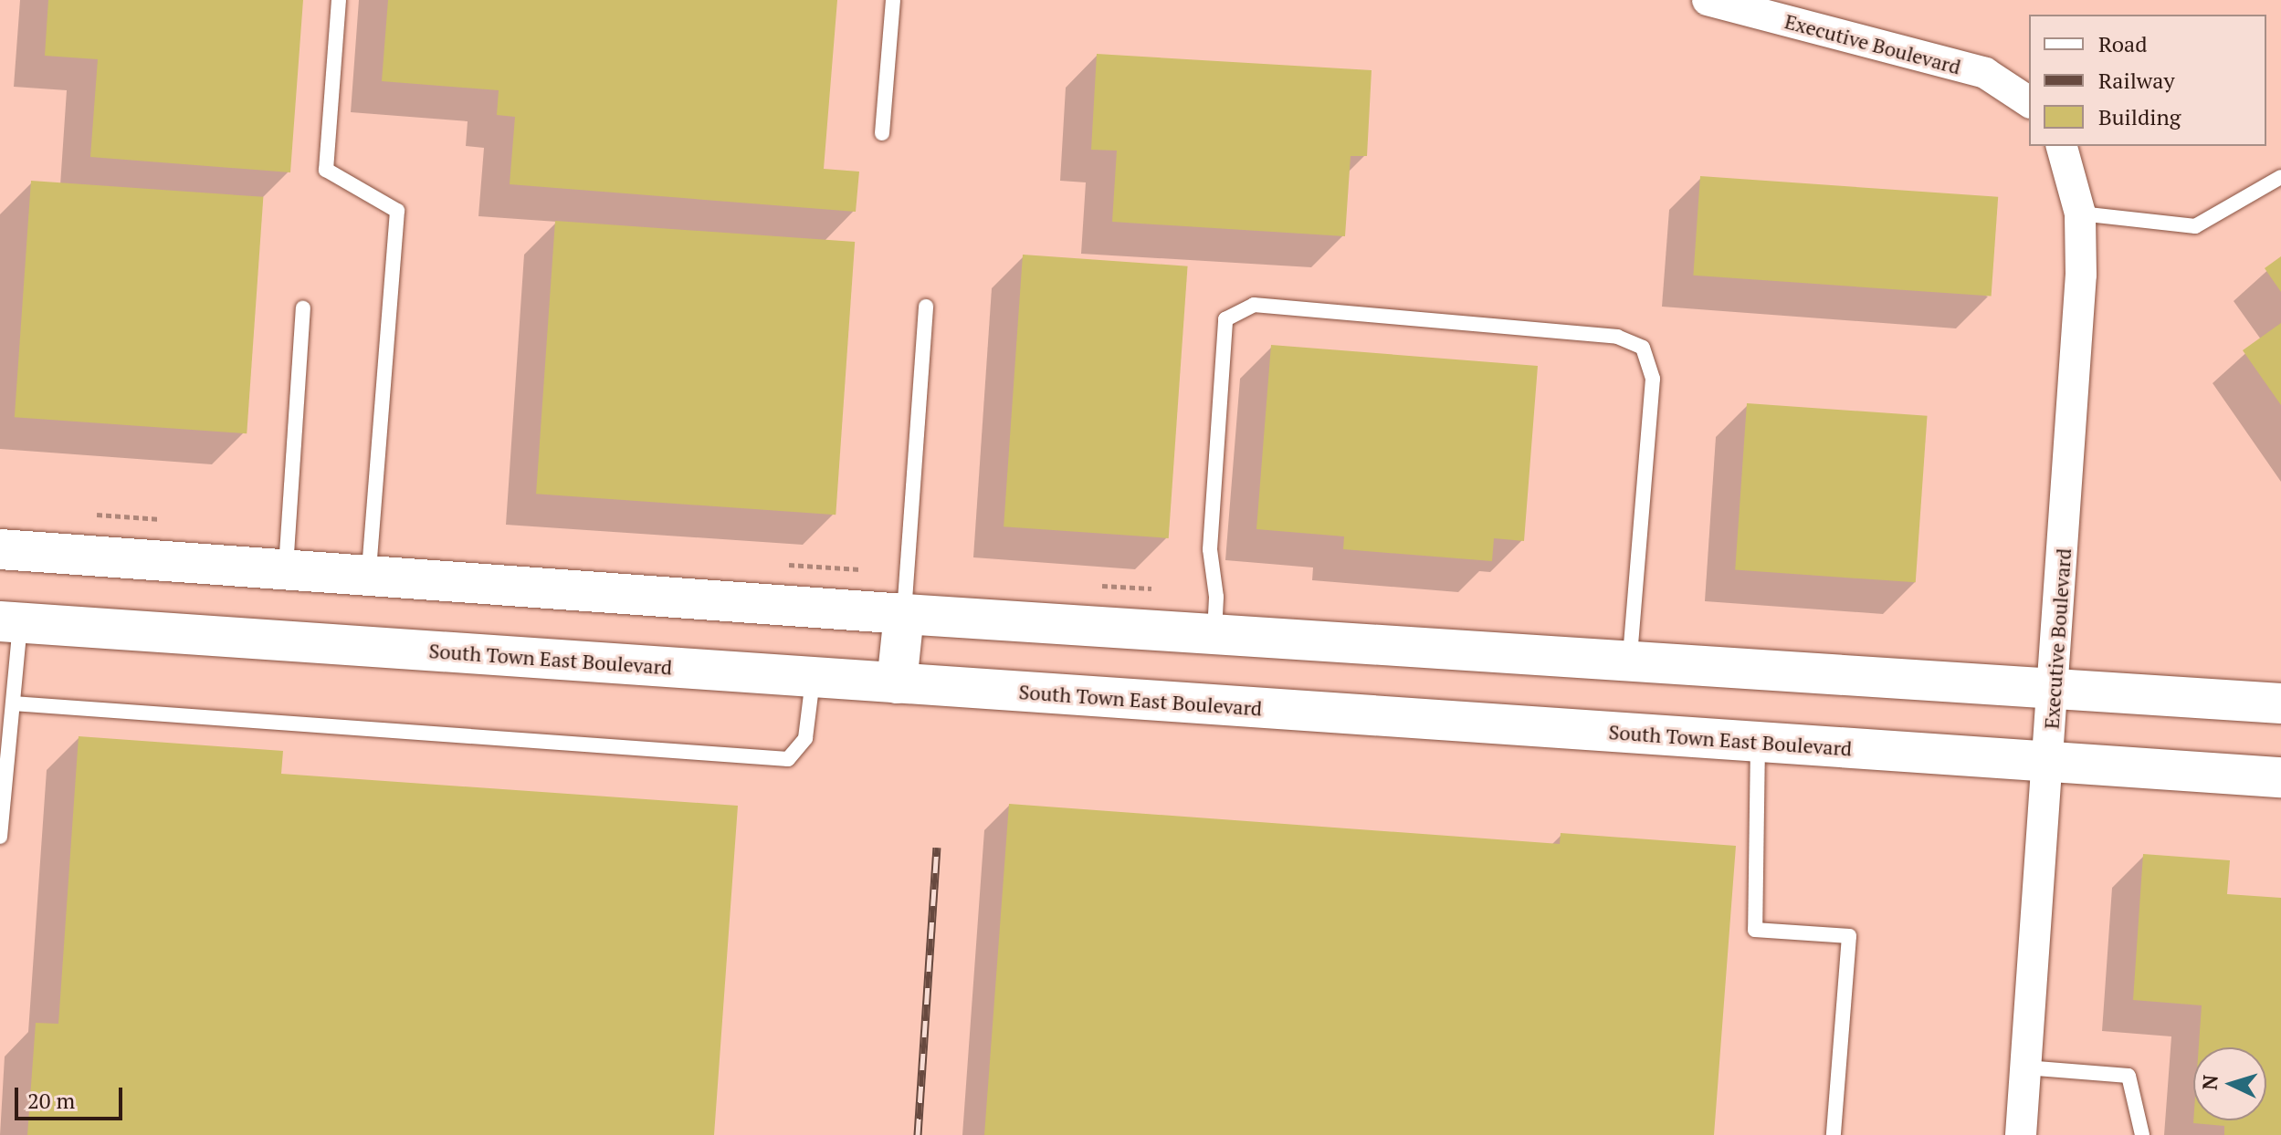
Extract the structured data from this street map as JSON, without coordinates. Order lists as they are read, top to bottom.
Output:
{
  "streets": {
    "main road": ["South Town East Boulevard"],
    "street": ["Executive Boulevard"]
  },
  "crossings": [
    ["Executive Boulevard", "South Town East Boulevard"]
  ],
  "legend": ["Road", "Railway", "Building"],
  "scale_bar": "20 m",
  "north": "left"
}
